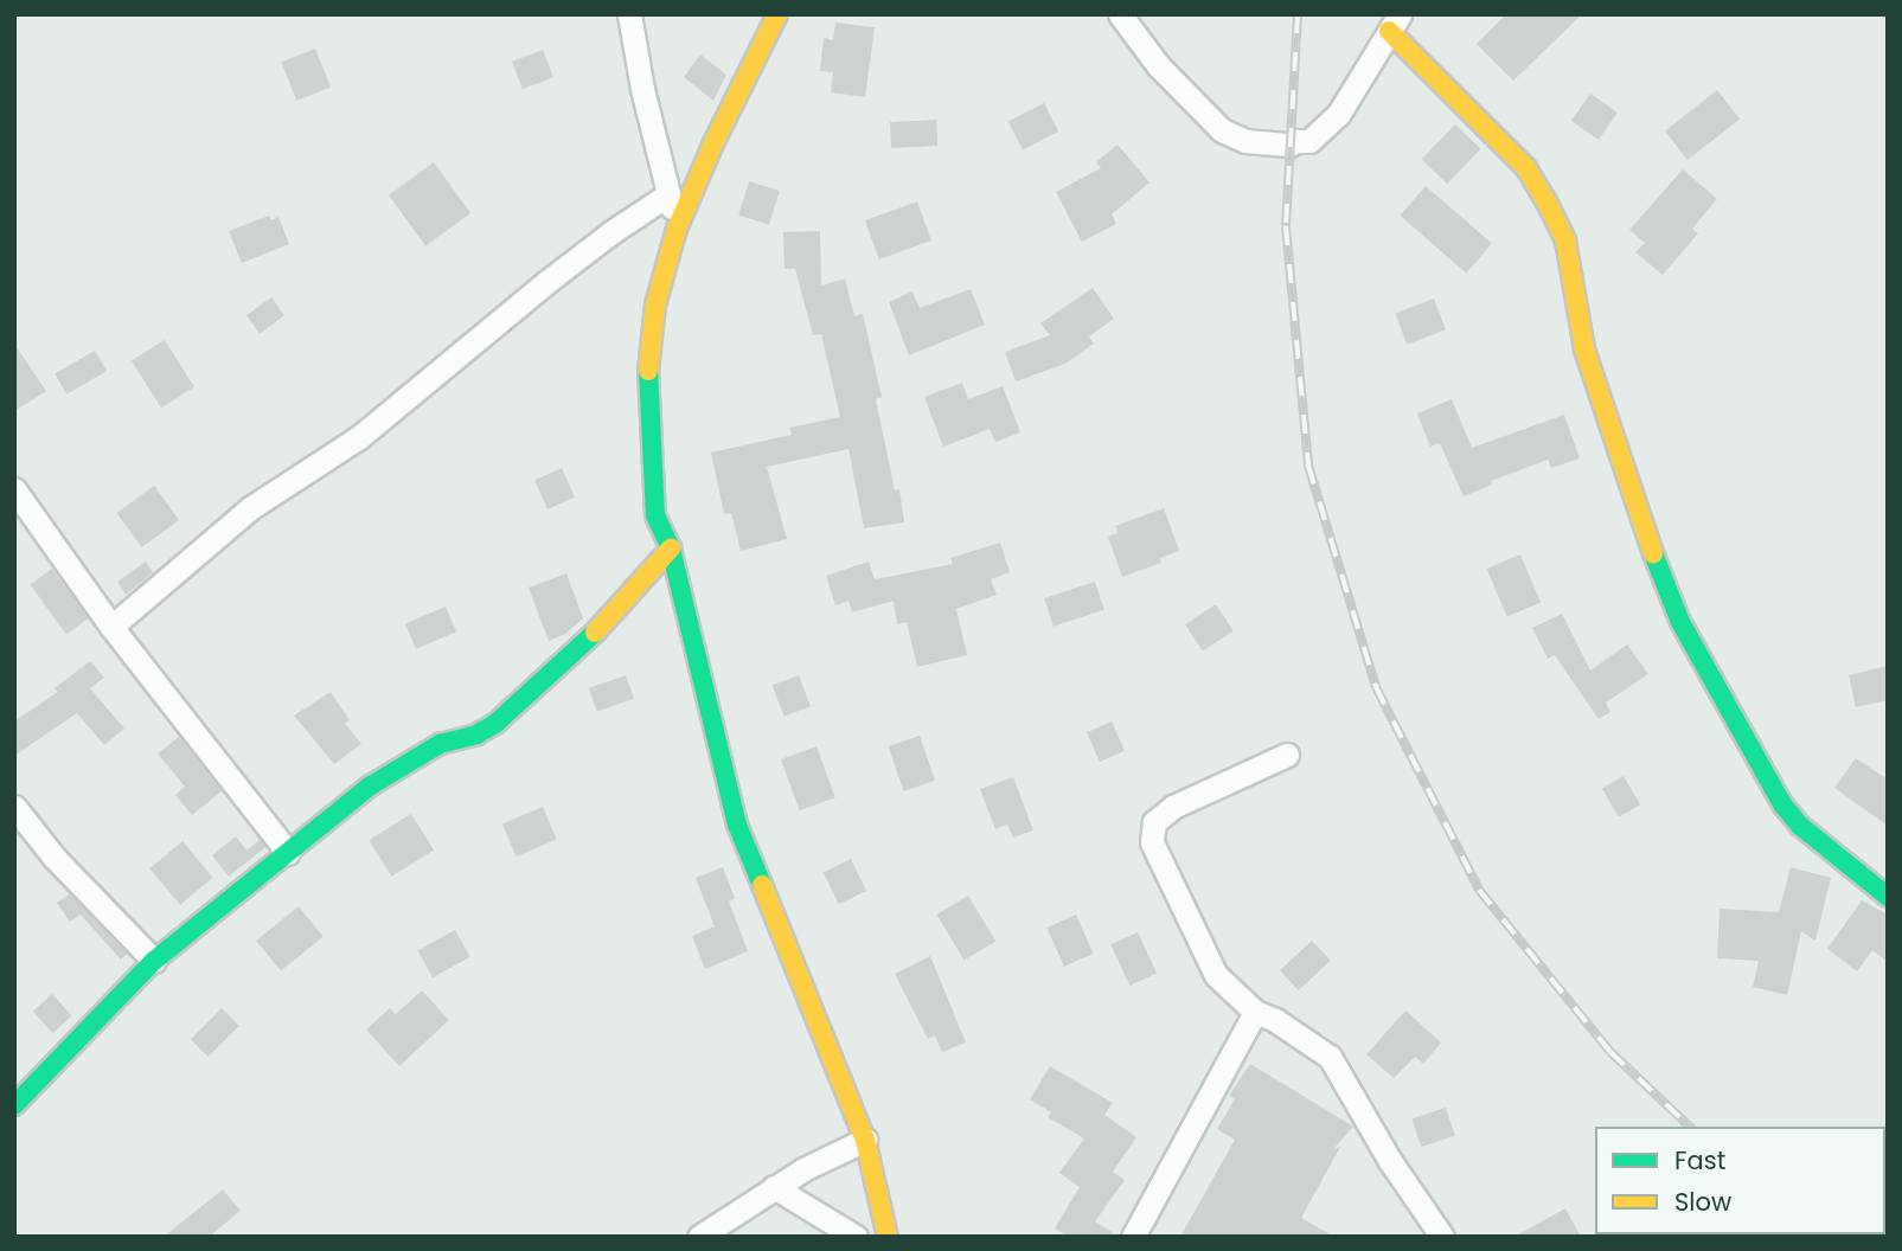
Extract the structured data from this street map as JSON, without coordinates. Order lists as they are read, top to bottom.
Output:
{
  "legend": ["Fast", "Slow"]
}
